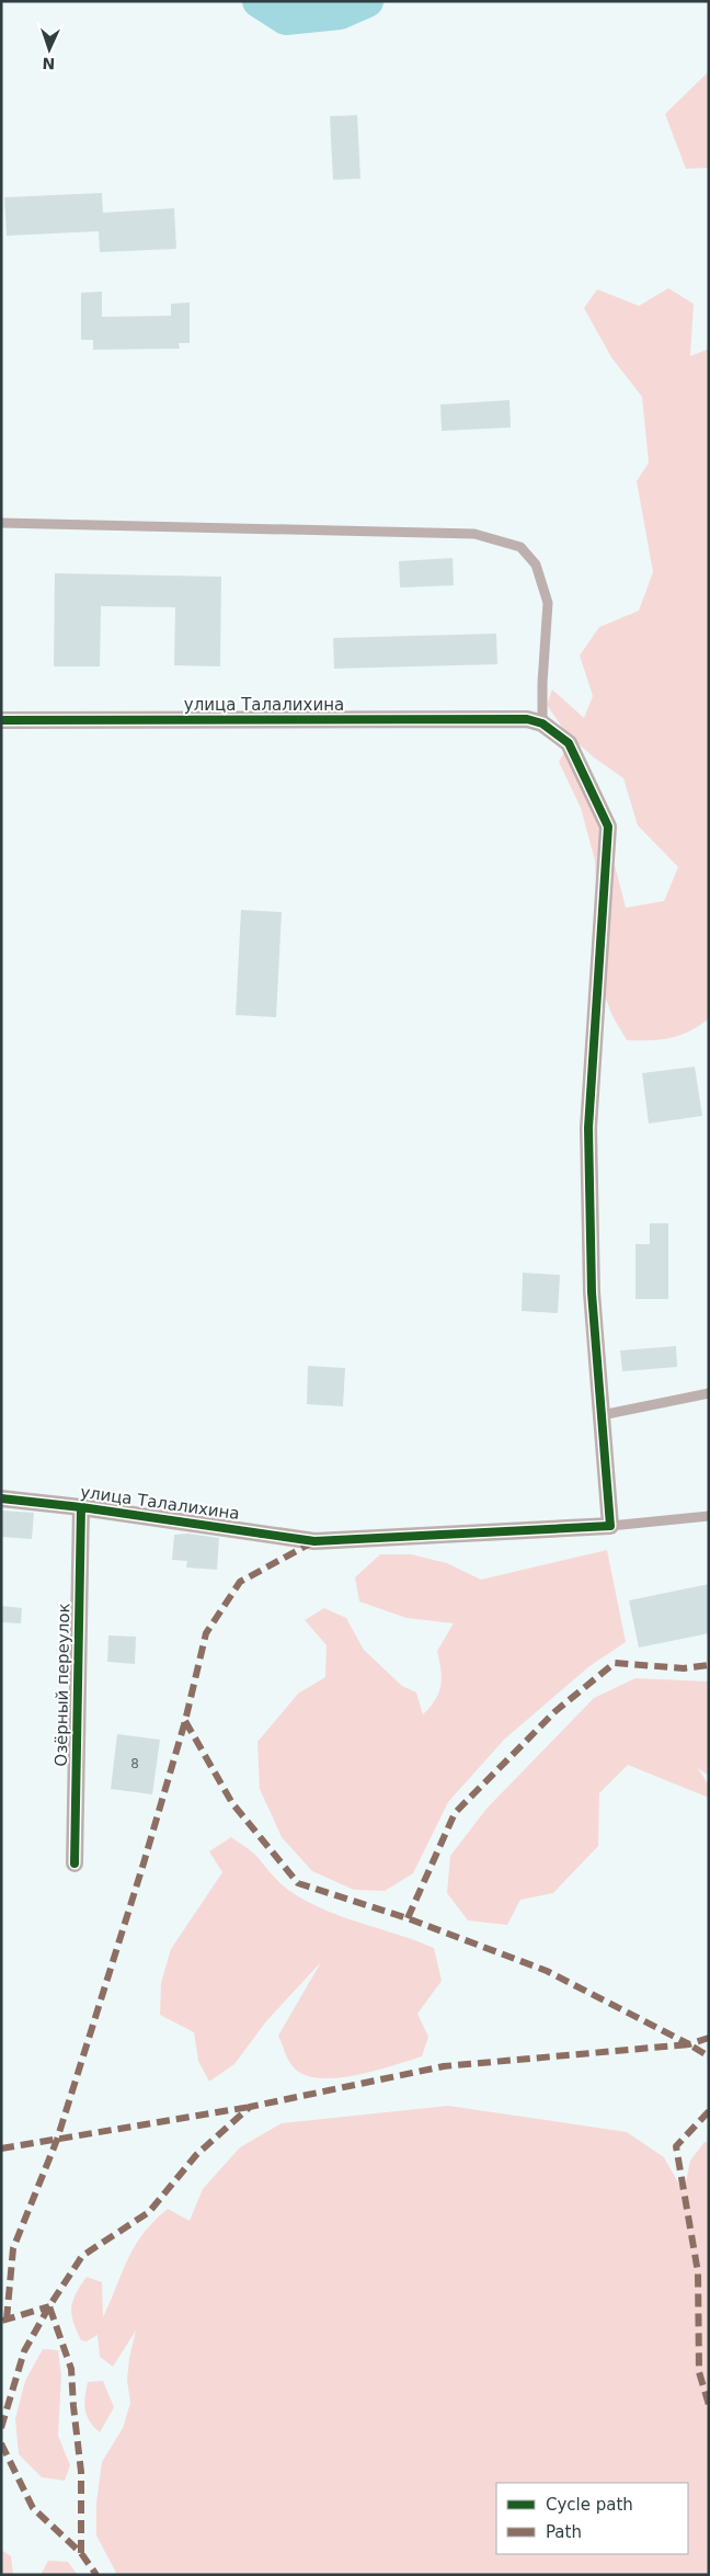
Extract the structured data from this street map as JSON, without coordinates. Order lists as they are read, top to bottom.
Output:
{
  "streets": {
    "street": ["улица Талалихина", "Озёрный переулок"]
  },
  "crossings": [
    ["улица Талалихина", "Озёрный переулок"]
  ],
  "house_numbers": ["8"],
  "legend": ["Cycle path", "Path"],
  "north": "bottom"
}
